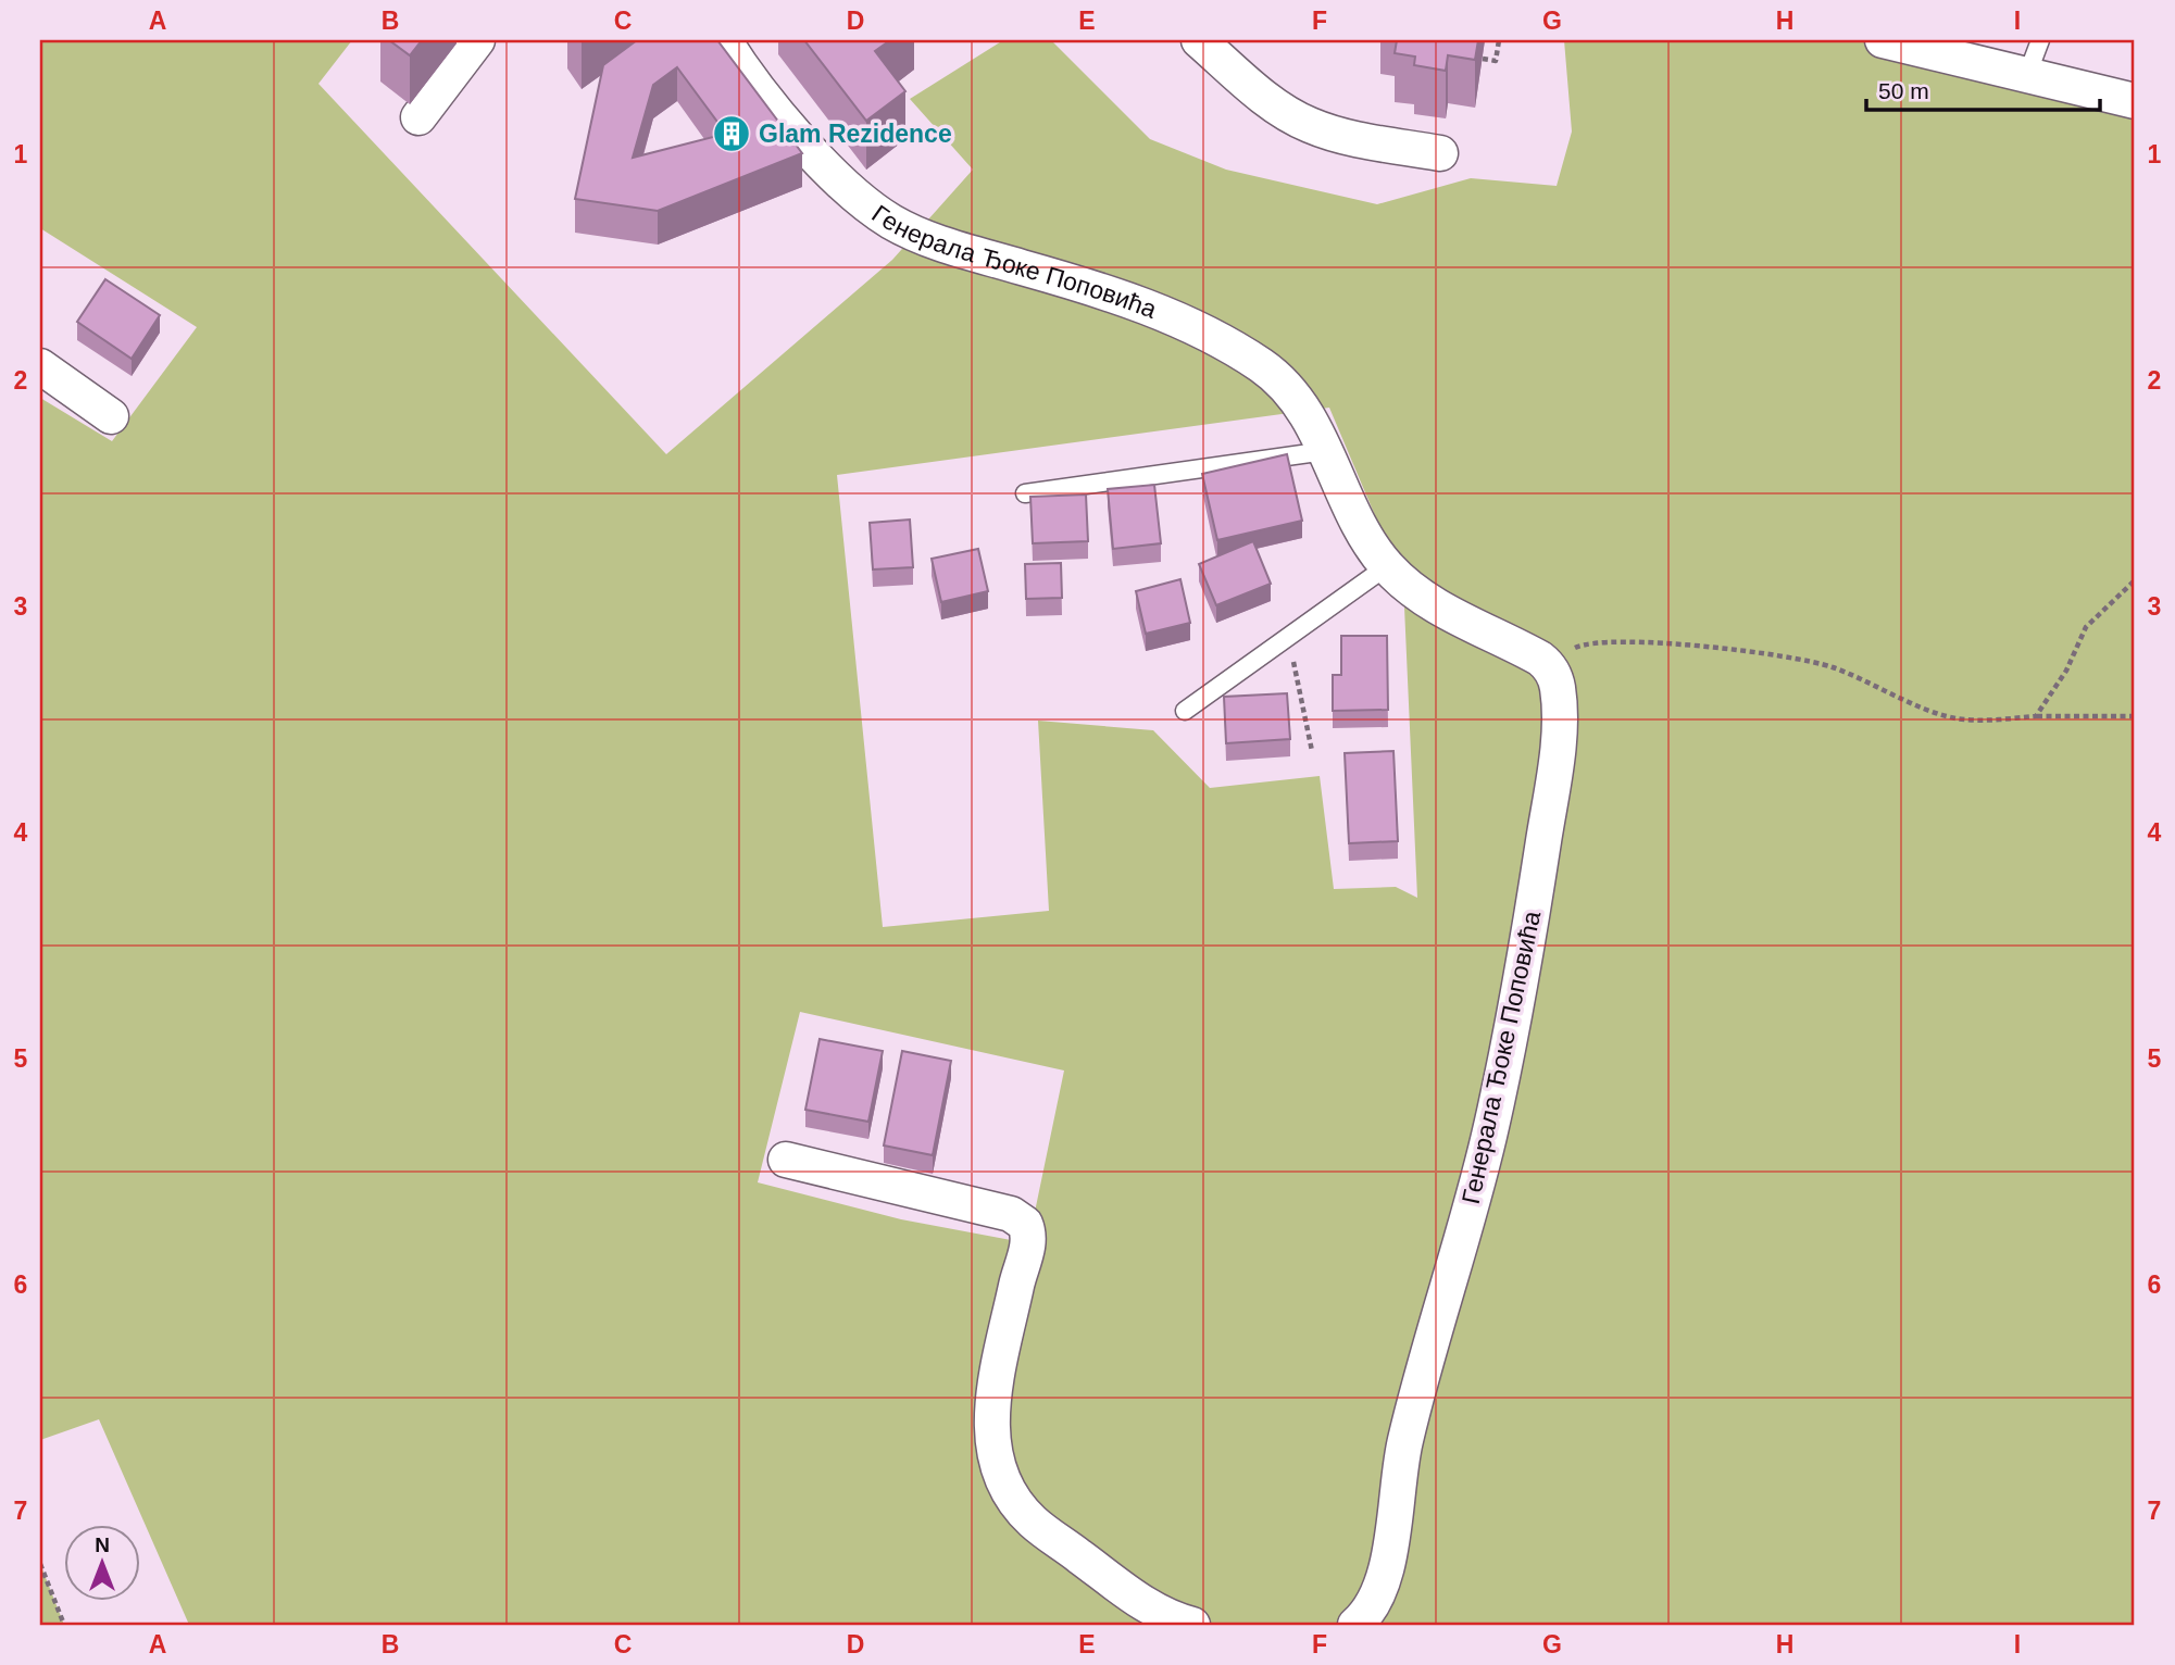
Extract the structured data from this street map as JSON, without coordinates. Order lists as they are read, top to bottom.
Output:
{
  "streets": {
    "street": ["Генерала Ђоке Поповића"]
  },
  "places": {
    "building": ["Glam Rezidence"]
  },
  "scale_bar": "50 m",
  "north": "top",
  "grid": {
    "columns": [
      "A",
      "B",
      "C",
      "D",
      "E",
      "F",
      "G",
      "H",
      "I"
    ],
    "rows": [
      "1",
      "2",
      "3",
      "4",
      "5",
      "6",
      "7"
    ]
  }
}
